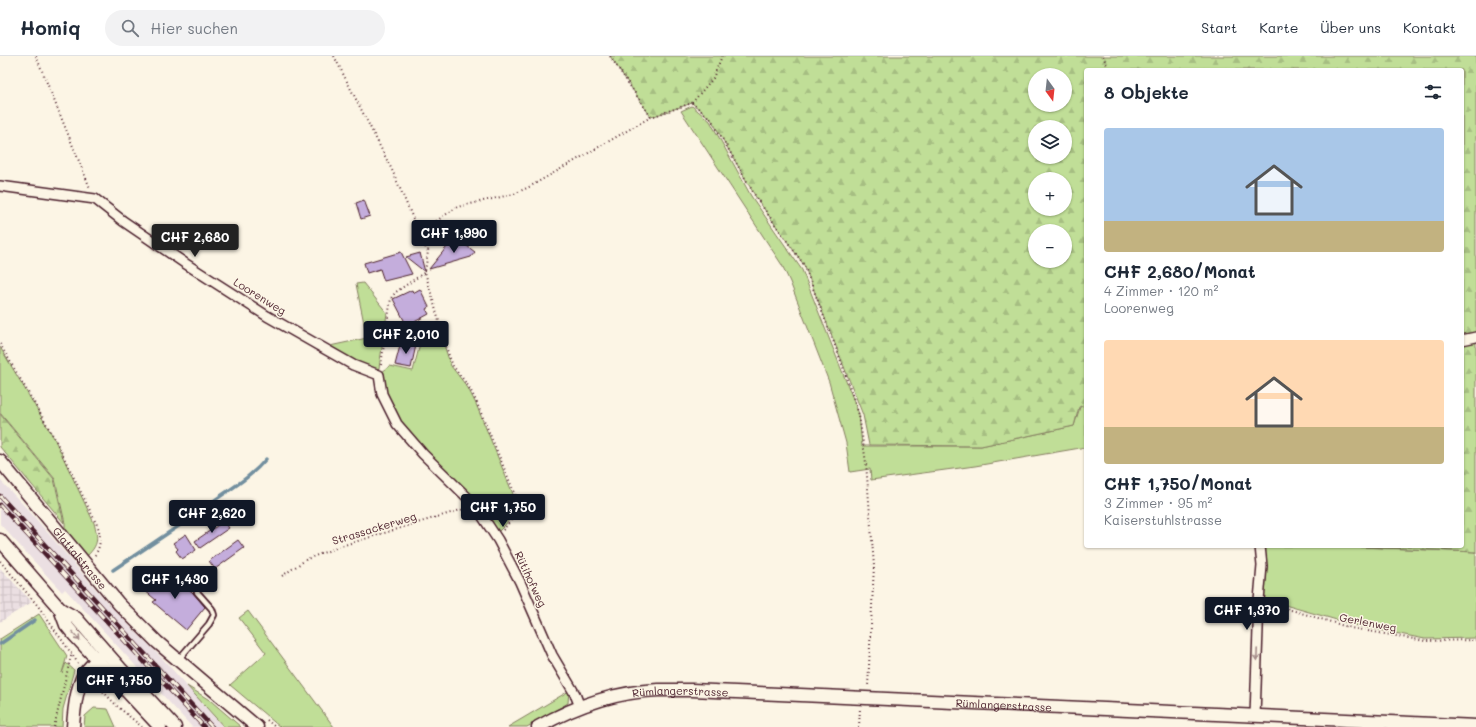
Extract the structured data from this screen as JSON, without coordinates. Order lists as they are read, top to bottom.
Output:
{
  "streets": {
    "street": [
      "Loorenweg",
      "Glattalstrasse",
      "Rütihofweg",
      "Rümlangerstrasse"
    ],
    "path": ["Strassackerweg", "Gerlenweg"]
  },
  "crossings": [
    ["Loorenweg", "Rütihofweg"],
    ["Strassackerweg", "Rütihofweg"],
    ["Rütihofweg", "Rümlangerstrasse"]
  ],
  "north": "bottom",
  "page": {
    "header": "Homiq",
    "search": "Hier suchen",
    "nav": [
      "Start",
      "Karte",
      "Über uns",
      "Kontakt"
    ],
    "map_buttons": ["+", "−"],
    "heading": "8 Objekte",
    "list": [
      {
        "name": "CHF 2,680/Monat",
        "note": "4 Zimmer · 120 m² · Loorenweg"
      },
      {
        "name": "CHF 1,750/Monat",
        "note": "3 Zimmer · 95 m² · Kaiserstuhlstrasse"
      }
    ],
    "price": [
      "CHF 1,990",
      "CHF 2,680",
      "CHF 2,010",
      "CHF 1,750",
      "CHF 2,620",
      "CHF 1,430",
      "CHF 1,370",
      "CHF 1,750"
    ]
  }
}
